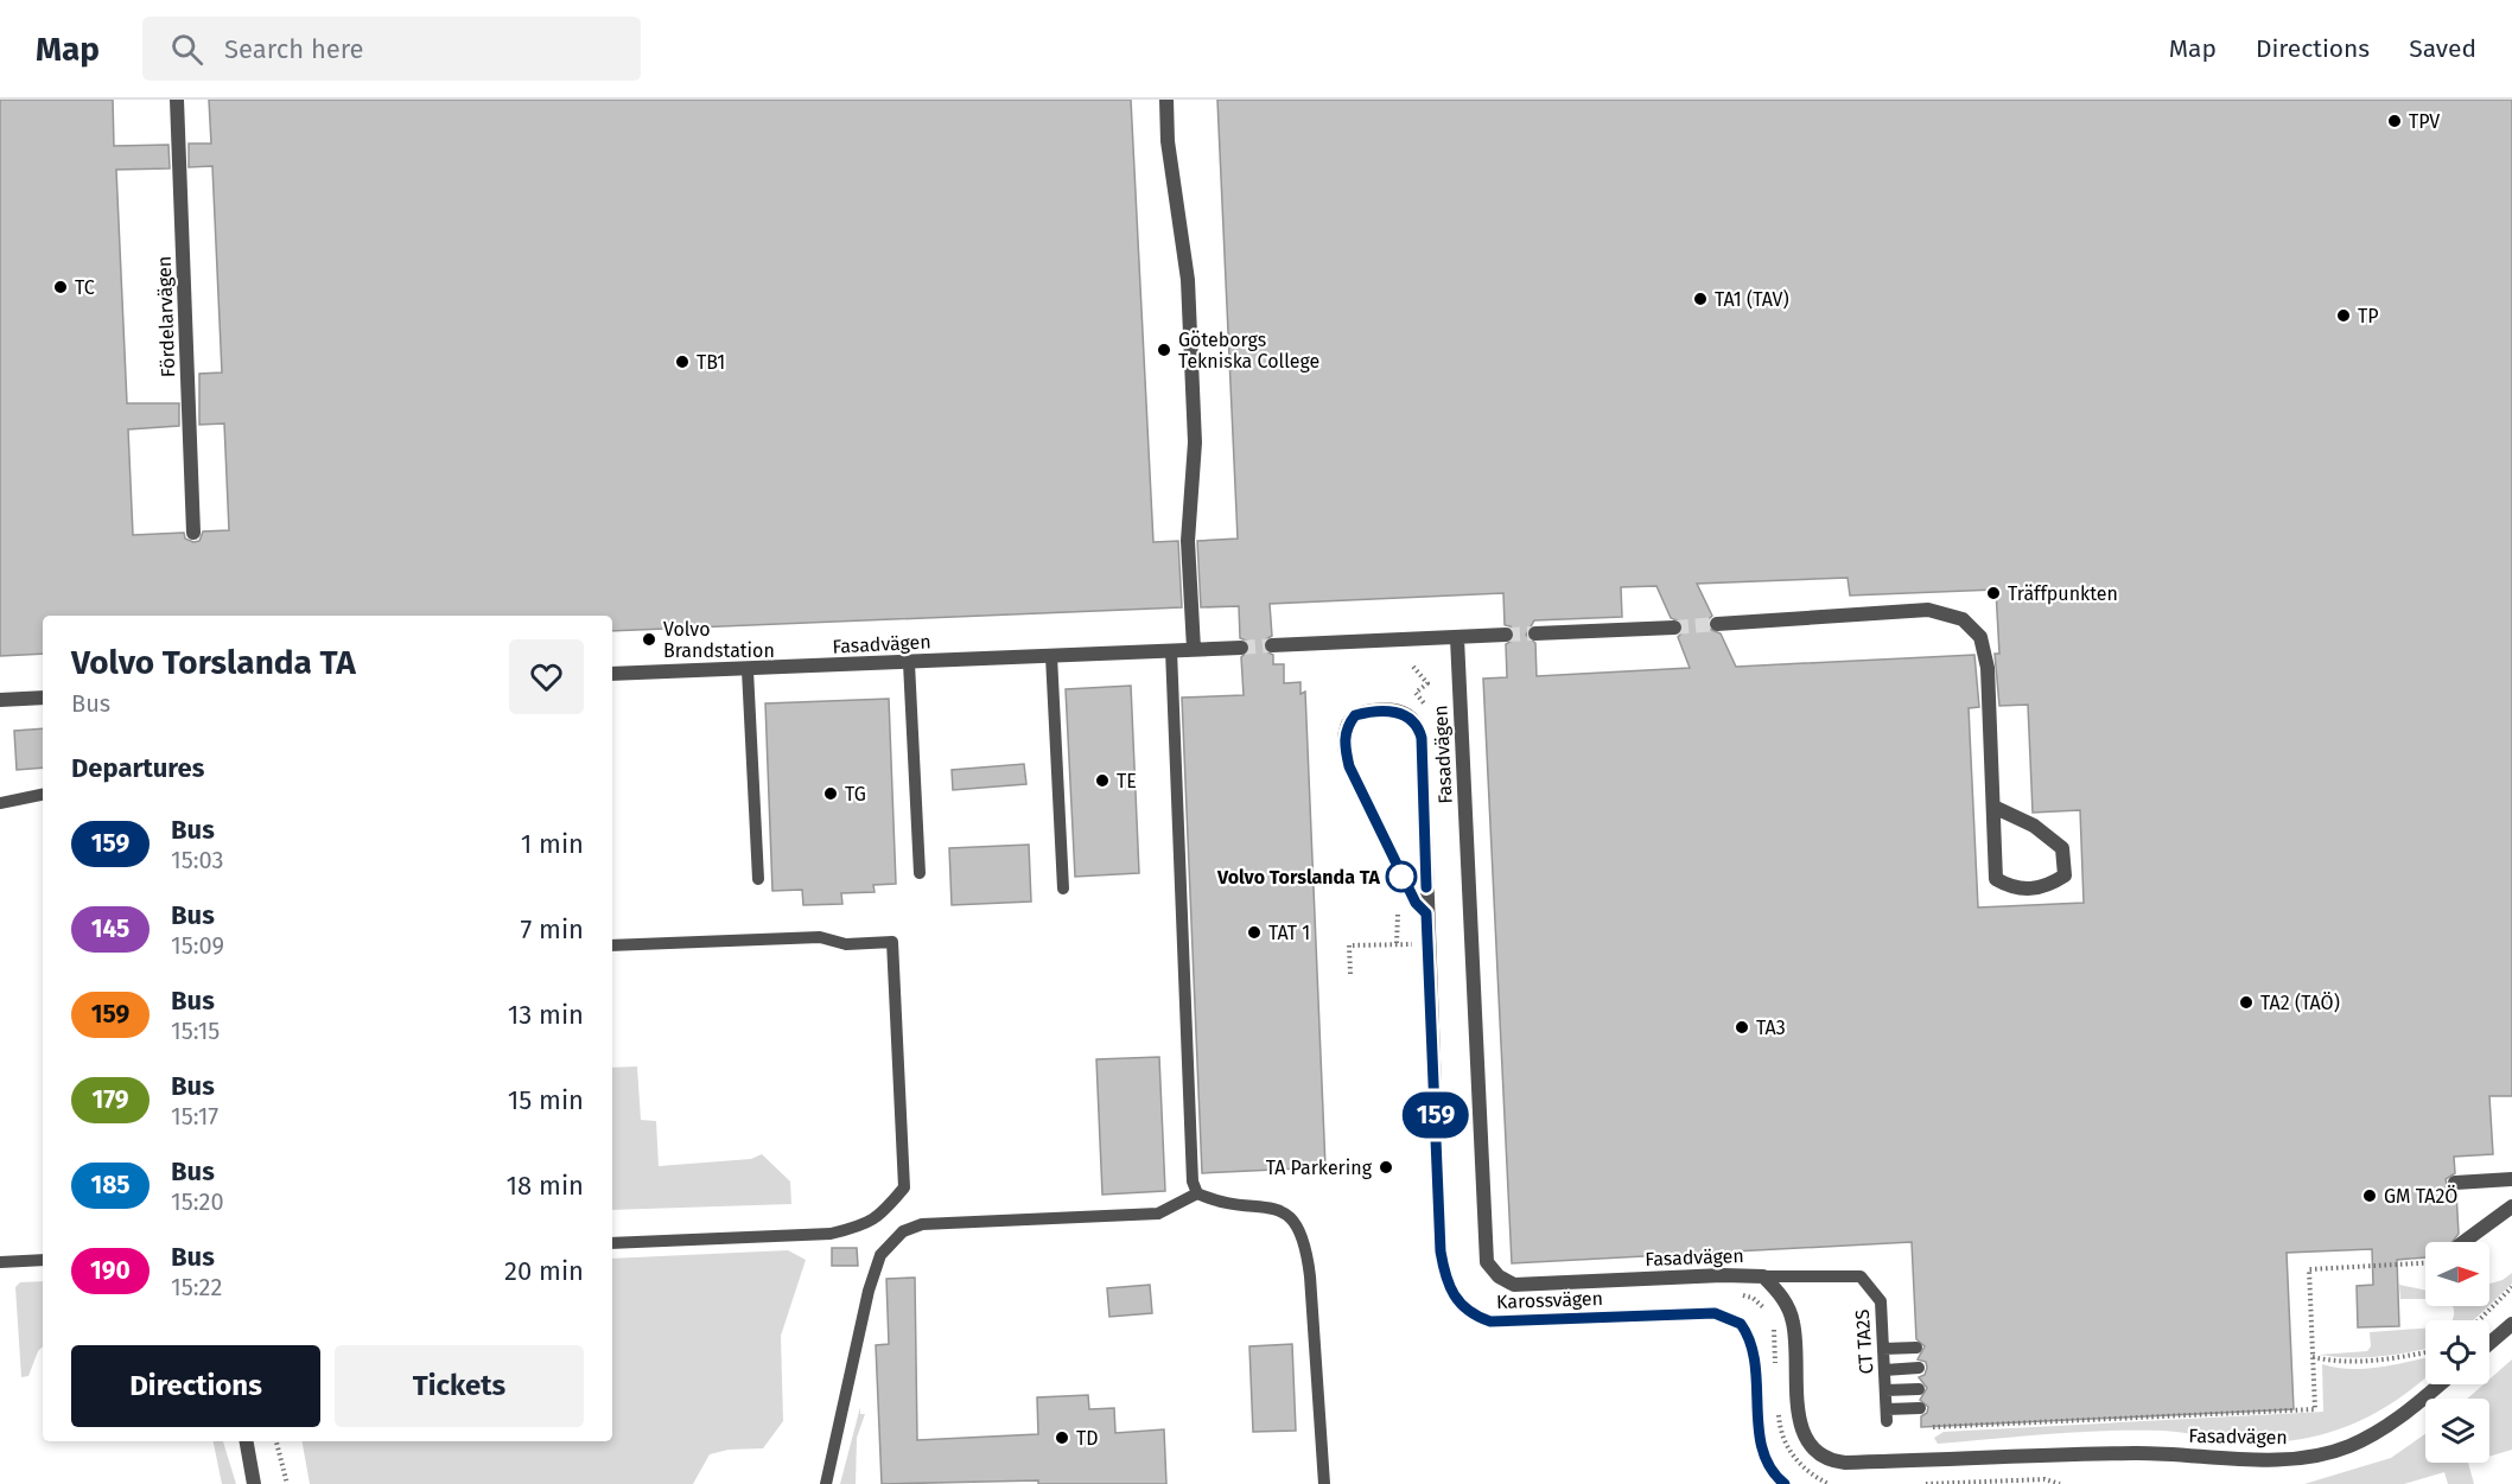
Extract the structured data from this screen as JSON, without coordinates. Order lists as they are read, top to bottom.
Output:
{
  "streets": {
    "street": ["Fördelarvägen", "Fasadvägen", "Karossvägen"],
    "lane": ["CT TA2S"]
  },
  "crossings": [
    ["Fasadvägen", "CT TA2S"]
  ],
  "places": [
    "TPV",
    "TC",
    "TA1 (TAV)",
    "TP",
    "Göteborgs Tekniska College",
    "TB1",
    "Träffpunkten",
    "Volvo Brandstation",
    "TE",
    "TG",
    "Volvo Torslanda TA",
    "TAT 1",
    "TA2 (TAÖ)",
    "TA3",
    "TA Parkering",
    "GM TA2Ö",
    "TD"
  ],
  "lines": ["bus line 159"],
  "north": "right",
  "page": {
    "header": "Map",
    "search": "Search here",
    "nav": ["Map", "Directions", "Saved"],
    "on_map": "159",
    "heading": [
      ["Volvo Torslanda TA", "Bus"],
      "Departures"
    ],
    "list": [
      {
        "mark": "159",
        "name": "Bus",
        "note": "15:03",
        "value": "1 min"
      },
      {
        "mark": "145",
        "name": "Bus",
        "note": "15:09",
        "value": "7 min"
      },
      {
        "mark": "159",
        "name": "Bus",
        "note": "15:15",
        "value": "13 min"
      },
      {
        "mark": "179",
        "name": "Bus",
        "note": "15:17",
        "value": "15 min"
      },
      {
        "mark": "185",
        "name": "Bus",
        "note": "15:20",
        "value": "18 min"
      },
      {
        "mark": "190",
        "name": "Bus",
        "note": "15:22",
        "value": "20 min"
      }
    ],
    "buttons": ["Directions", "Tickets"]
  }
}
